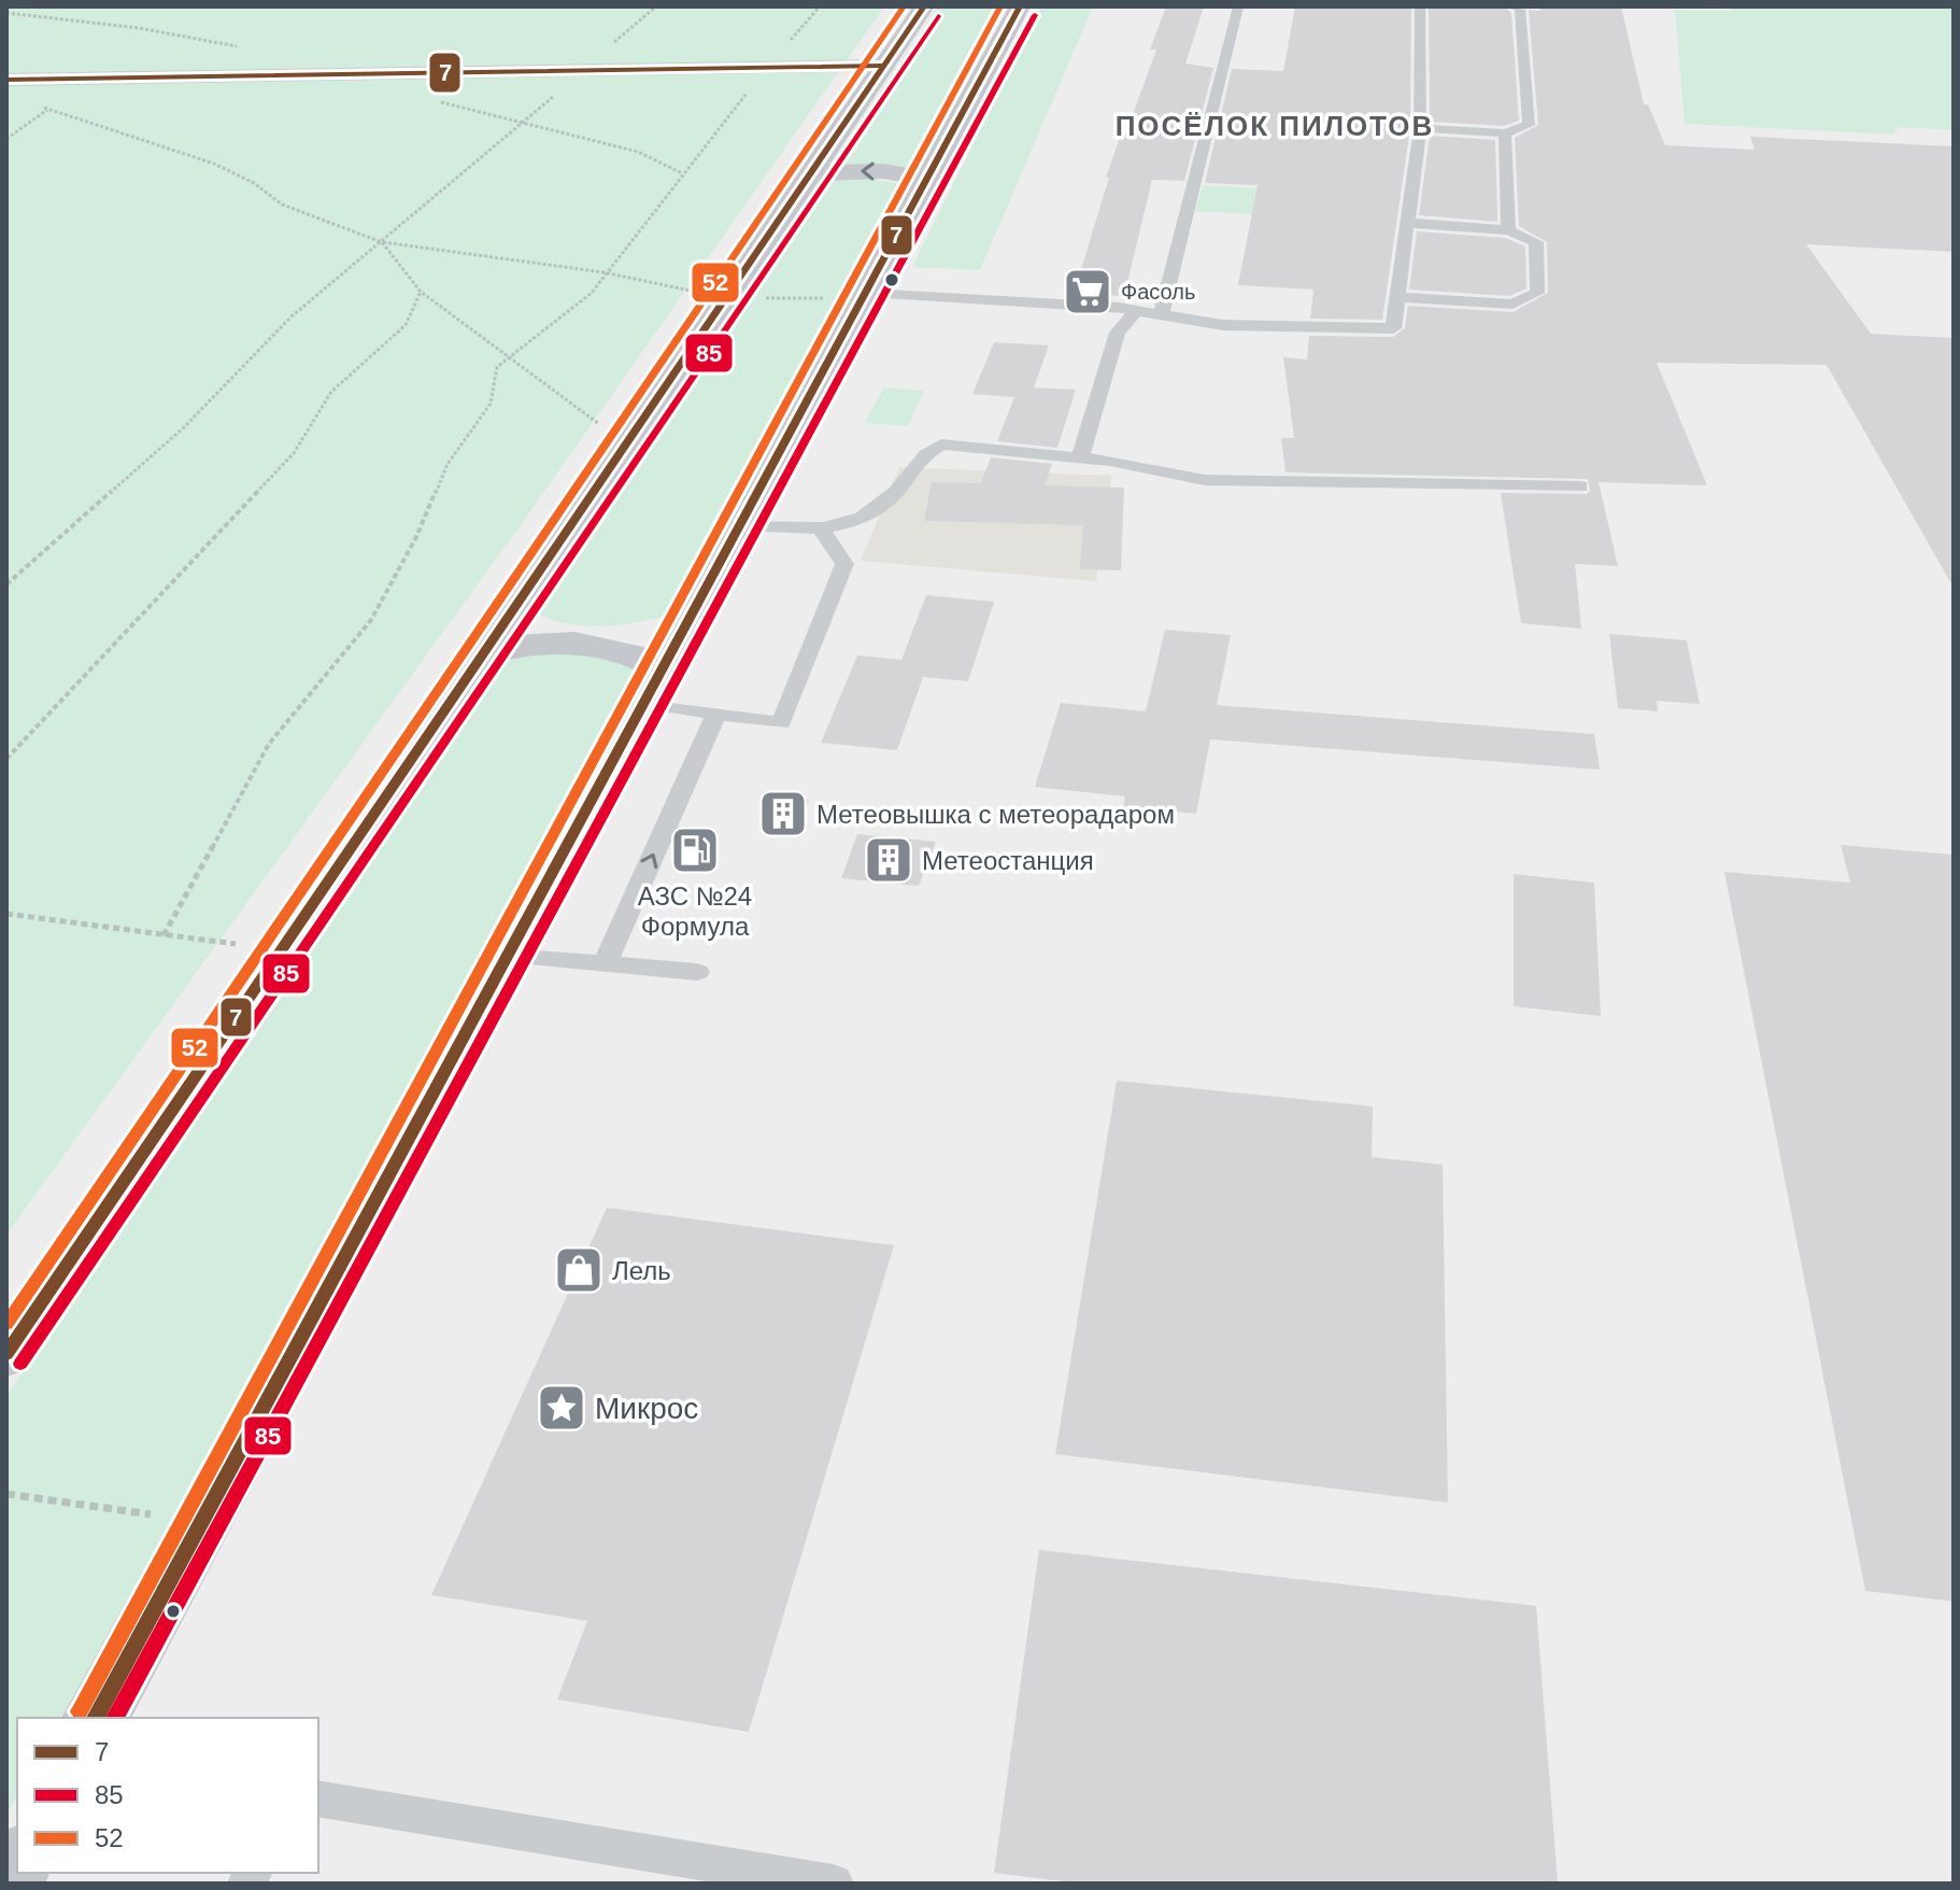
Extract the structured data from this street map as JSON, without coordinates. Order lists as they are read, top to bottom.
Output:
{
  "districts": ["ПОСЁЛОК ПИЛОТОВ"],
  "places": {
    "supermarket": ["Фасоль"],
    "building": ["Метеовышка с метеорадаром", "Метеостанция"],
    "fuel station": ["АЗС №24 Формула"],
    "shop": ["Лель"],
    "place": ["Микрос"]
  },
  "lines": ["transit line 7", "transit line 52", "transit line 85"],
  "legend": ["7", "85", "52"]
}
